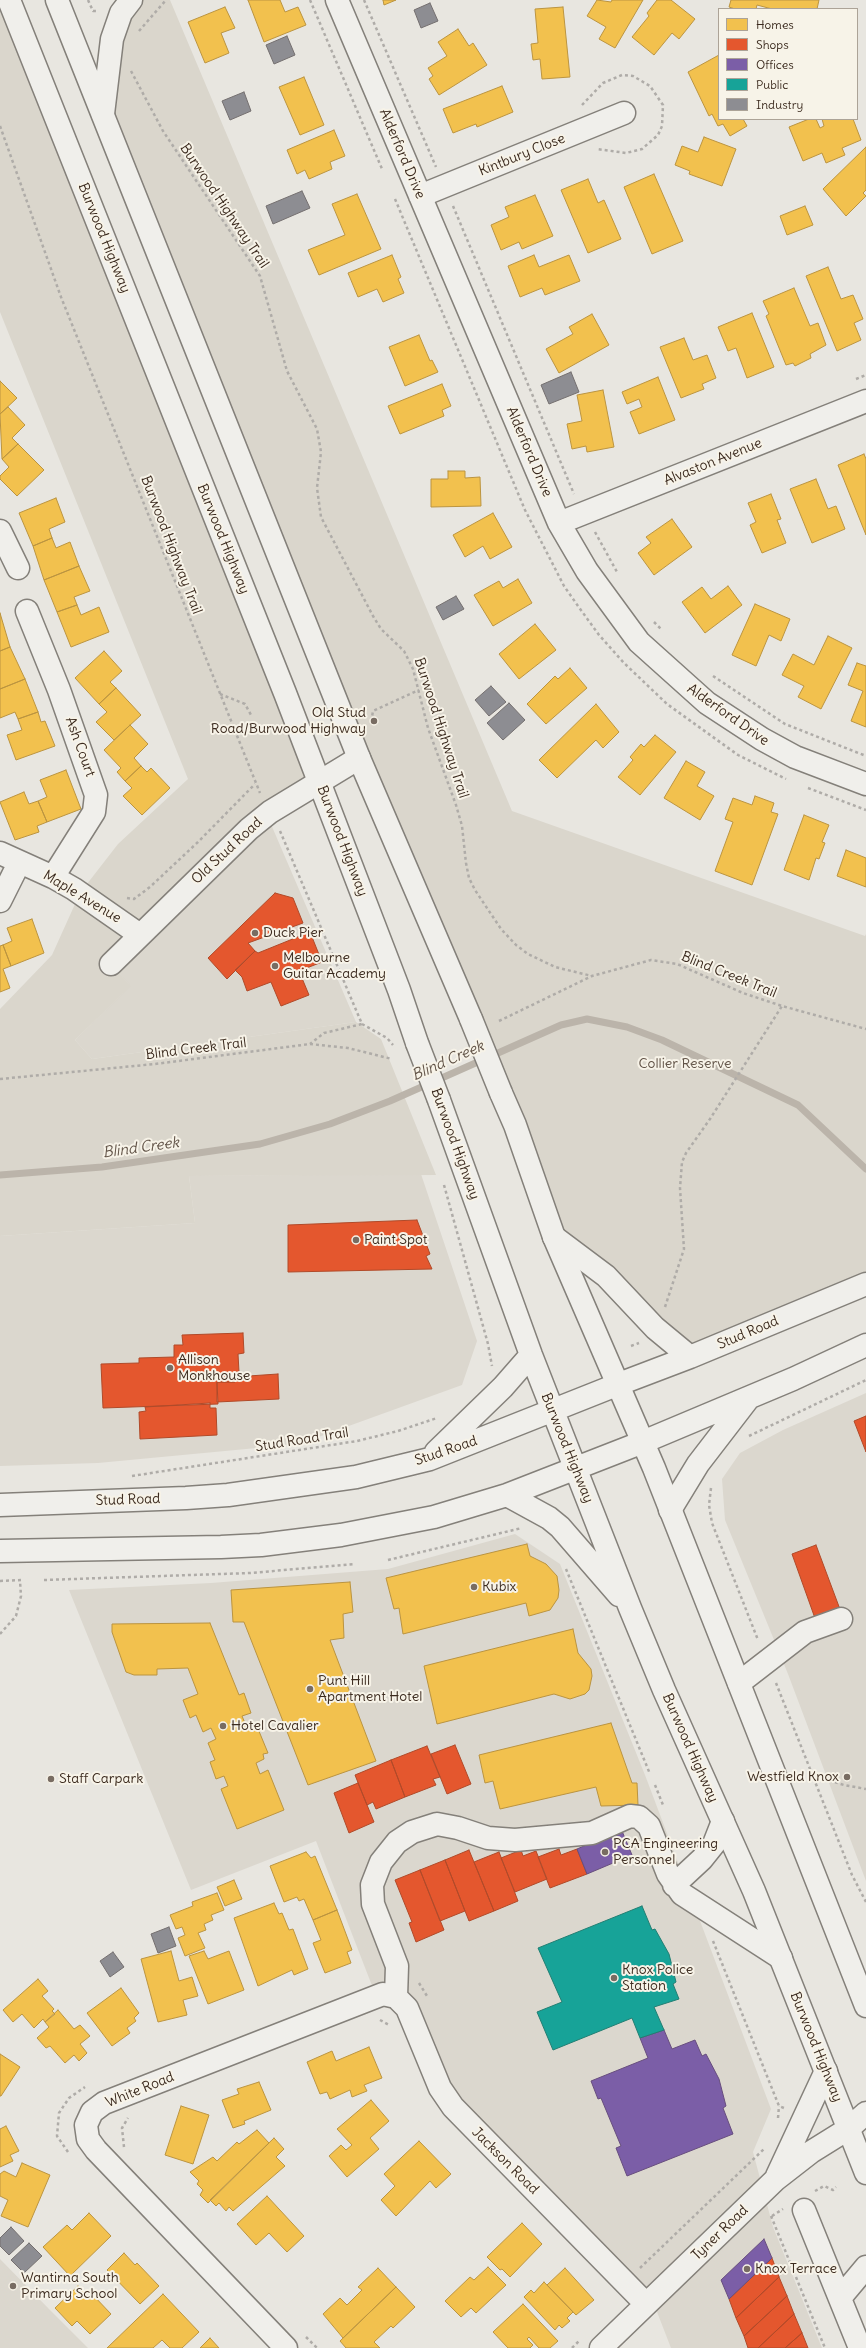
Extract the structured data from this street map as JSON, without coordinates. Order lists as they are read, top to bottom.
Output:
{
  "streets": {
    "main road": [
      "Alderford Drive",
      "Kintbury Close",
      "Burwood Highway",
      "Alvaston Avenue",
      "Ash Court",
      "Old Stud Road",
      "Maple Avenue",
      "Stud Road",
      "White Road",
      "Jackson Road",
      "Tyner Road"
    ],
    "path": ["Burwood Highway Trail", "Blind Creek Trail", "Stud Road Trail"]
  },
  "crossings": [
    ["Alderford Drive", "Kintbury Close"],
    ["Alderford Drive", "Alvaston Avenue"],
    ["Burwood Highway Trail", "Old Stud Road"],
    ["Burwood Highway Trail", "Blind Creek Trail"],
    ["Burwood Highway", "Old Stud Road"],
    ["Burwood Highway", "Stud Road"],
    ["Burwood Highway", "Tyner Road"],
    ["Ash Court", "Maple Avenue"],
    ["Old Stud Road", "Maple Avenue"],
    ["White Road", "Jackson Road"],
    ["Jackson Road", "Tyner Road"]
  ],
  "water": ["Blind Creek"],
  "parks": ["Collier Reserve"],
  "places": [
    "Old Stud Road/Burwood Highway",
    "Duck Pier",
    "Melbourne Guitar Academy",
    "Paint Spot",
    "Allison Monkhouse",
    "Kubix",
    "Punt Hill Apartment Hotel",
    "Hotel Cavalier",
    "Westfield Knox",
    "Staff Carpark",
    "PCA Engineering Personnel",
    "Knox Police Station",
    "Knox Terrace",
    "Wantirna South Primary School"
  ],
  "legend": [
    "Homes",
    "Shops",
    "Offices",
    "Public",
    "Industry"
  ]
}
